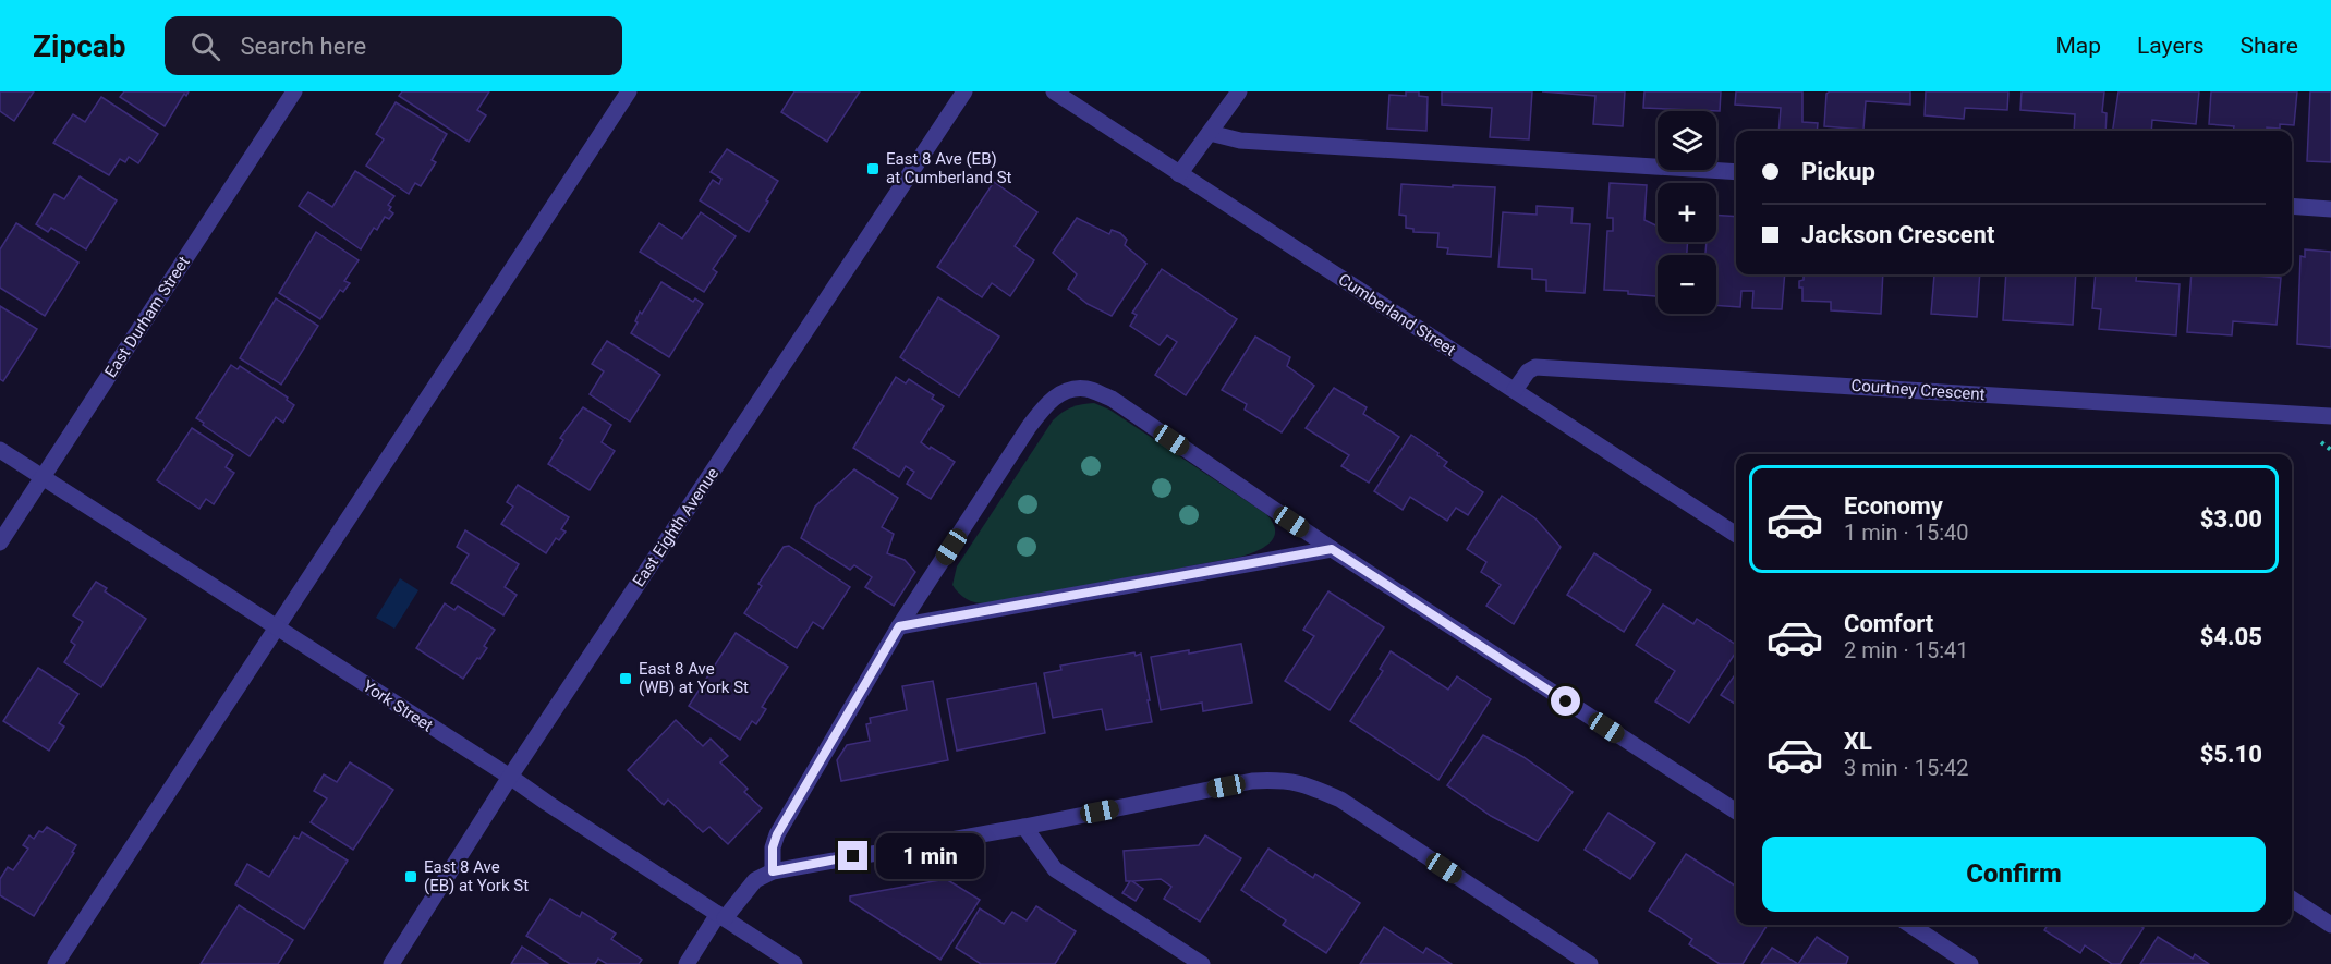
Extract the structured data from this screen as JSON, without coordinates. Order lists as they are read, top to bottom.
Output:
{
  "streets": {
    "street": [
      "Cumberland Street",
      "East Durham Street",
      "Courtney Crescent",
      "East Eighth Avenue",
      "York Street"
    ]
  },
  "crossings": [
    ["Cumberland Street", "Courtney Crescent"],
    ["East Durham Street", "York Street"],
    ["East Eighth Avenue", "York Street"]
  ],
  "places": {
    "transit": ["East 8 Ave (EB) at Cumberland St", "East 8 Ave (WB) at York St", "East 8 Ave (EB) at York St"]
  },
  "page": {
    "header": "Zipcab",
    "search": "Search here",
    "nav": ["Map", "Layers", "Share"],
    "map_buttons": ["+", "−"],
    "banner": ["Pickup", "Jackson Crescent"],
    "list": [
      {
        "name": "Economy",
        "note": "1 min · 15:40",
        "value": "$3.00"
      },
      {
        "name": "Comfort",
        "note": "2 min · 15:41",
        "value": "$4.05"
      },
      {
        "name": "XL",
        "note": "3 min · 15:42",
        "value": "$5.10"
      }
    ],
    "buttons": "Confirm",
    "bubble": "1 min"
  }
}
